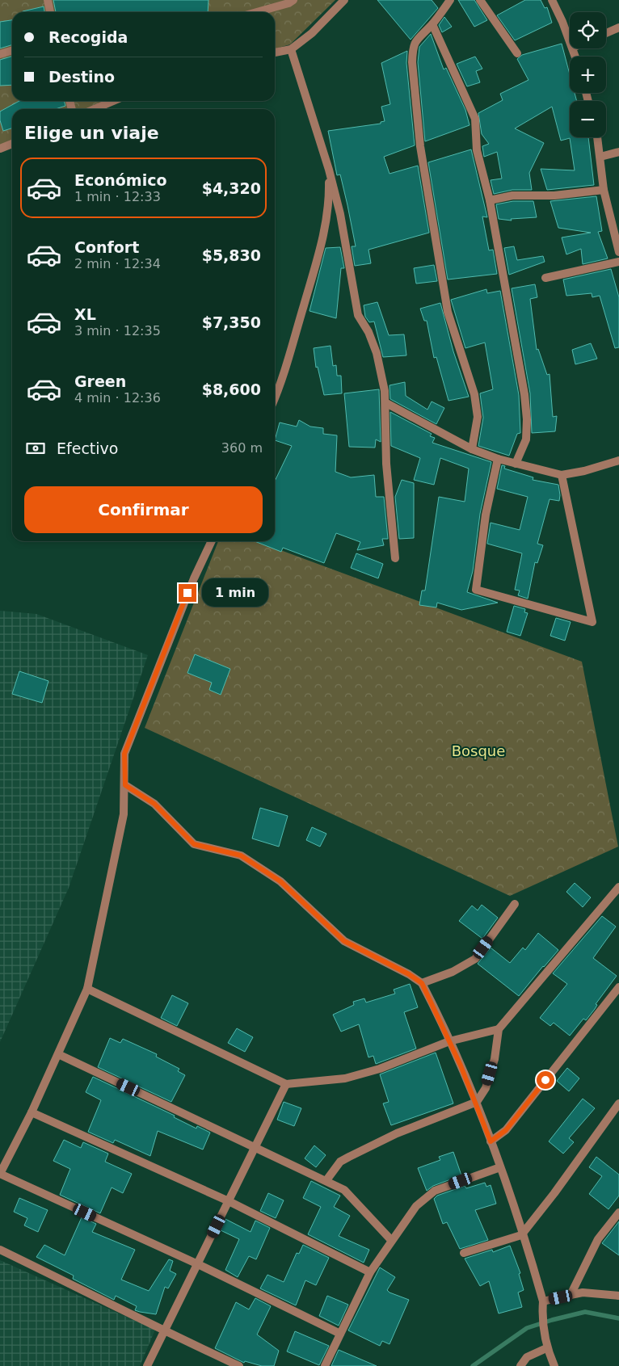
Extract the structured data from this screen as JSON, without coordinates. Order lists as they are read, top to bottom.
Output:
{
  "parks": ["Bosque"],
  "page": {
    "map_buttons": ["+", "−"],
    "banner": ["Recogida", "Destino"],
    "heading": "Elige un viaje",
    "list": [
      {
        "name": "Económico",
        "note": "1 min · 12:33",
        "value": "$4,320"
      },
      {
        "name": "Confort",
        "note": "2 min · 12:34",
        "value": "$5,830"
      },
      {
        "name": "XL",
        "note": "3 min · 12:35",
        "value": "$7,350"
      },
      {
        "name": "Green",
        "note": "4 min · 12:36",
        "value": "$8,600"
      }
    ],
    "pay": ["Efectivo", "360 m"],
    "buttons": "Confirmar",
    "bubble": "1 min"
  }
}
